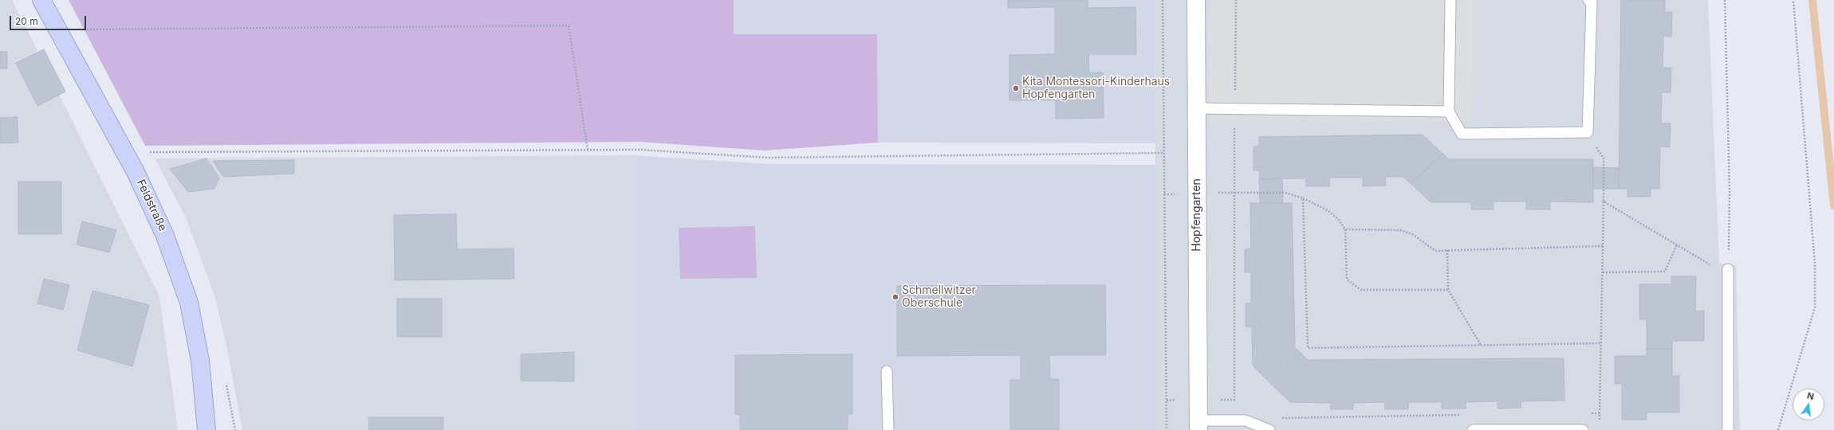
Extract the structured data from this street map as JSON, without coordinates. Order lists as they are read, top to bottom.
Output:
{
  "streets": {
    "street": ["Feldstraße", "Hopfengarten"]
  },
  "places": ["Kita Montessori-Kinderhaus Hopfengarten", "Schmellwitzer Oberschule"],
  "scale_bar": "20 m",
  "north": "top"
}
